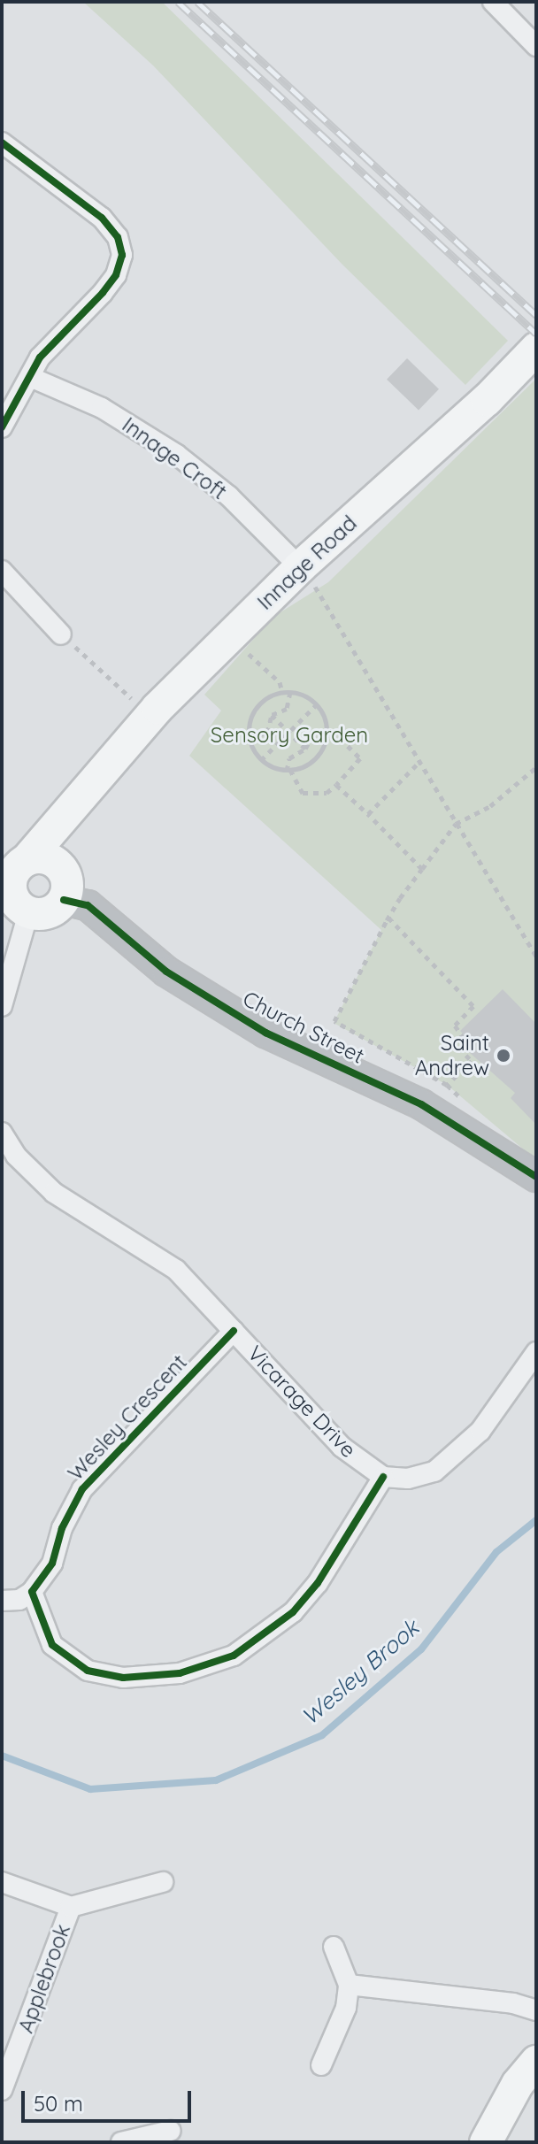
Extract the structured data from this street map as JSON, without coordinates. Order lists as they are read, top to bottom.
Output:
{
  "streets": {
    "main road": ["Innage Road"],
    "street": [
      "Innage Croft",
      "Church Street",
      "Vicarage Drive",
      "Wesley Crescent",
      "Applebrook"
    ]
  },
  "crossings": [
    ["Innage Croft", "Innage Road"],
    ["Innage Road", "Church Street"],
    ["Vicarage Drive", "Wesley Crescent"]
  ],
  "water": ["Wesley Brook"],
  "parks": ["Sensory Garden"],
  "places": ["Saint Andrew"],
  "scale_bar": "50 m"
}
